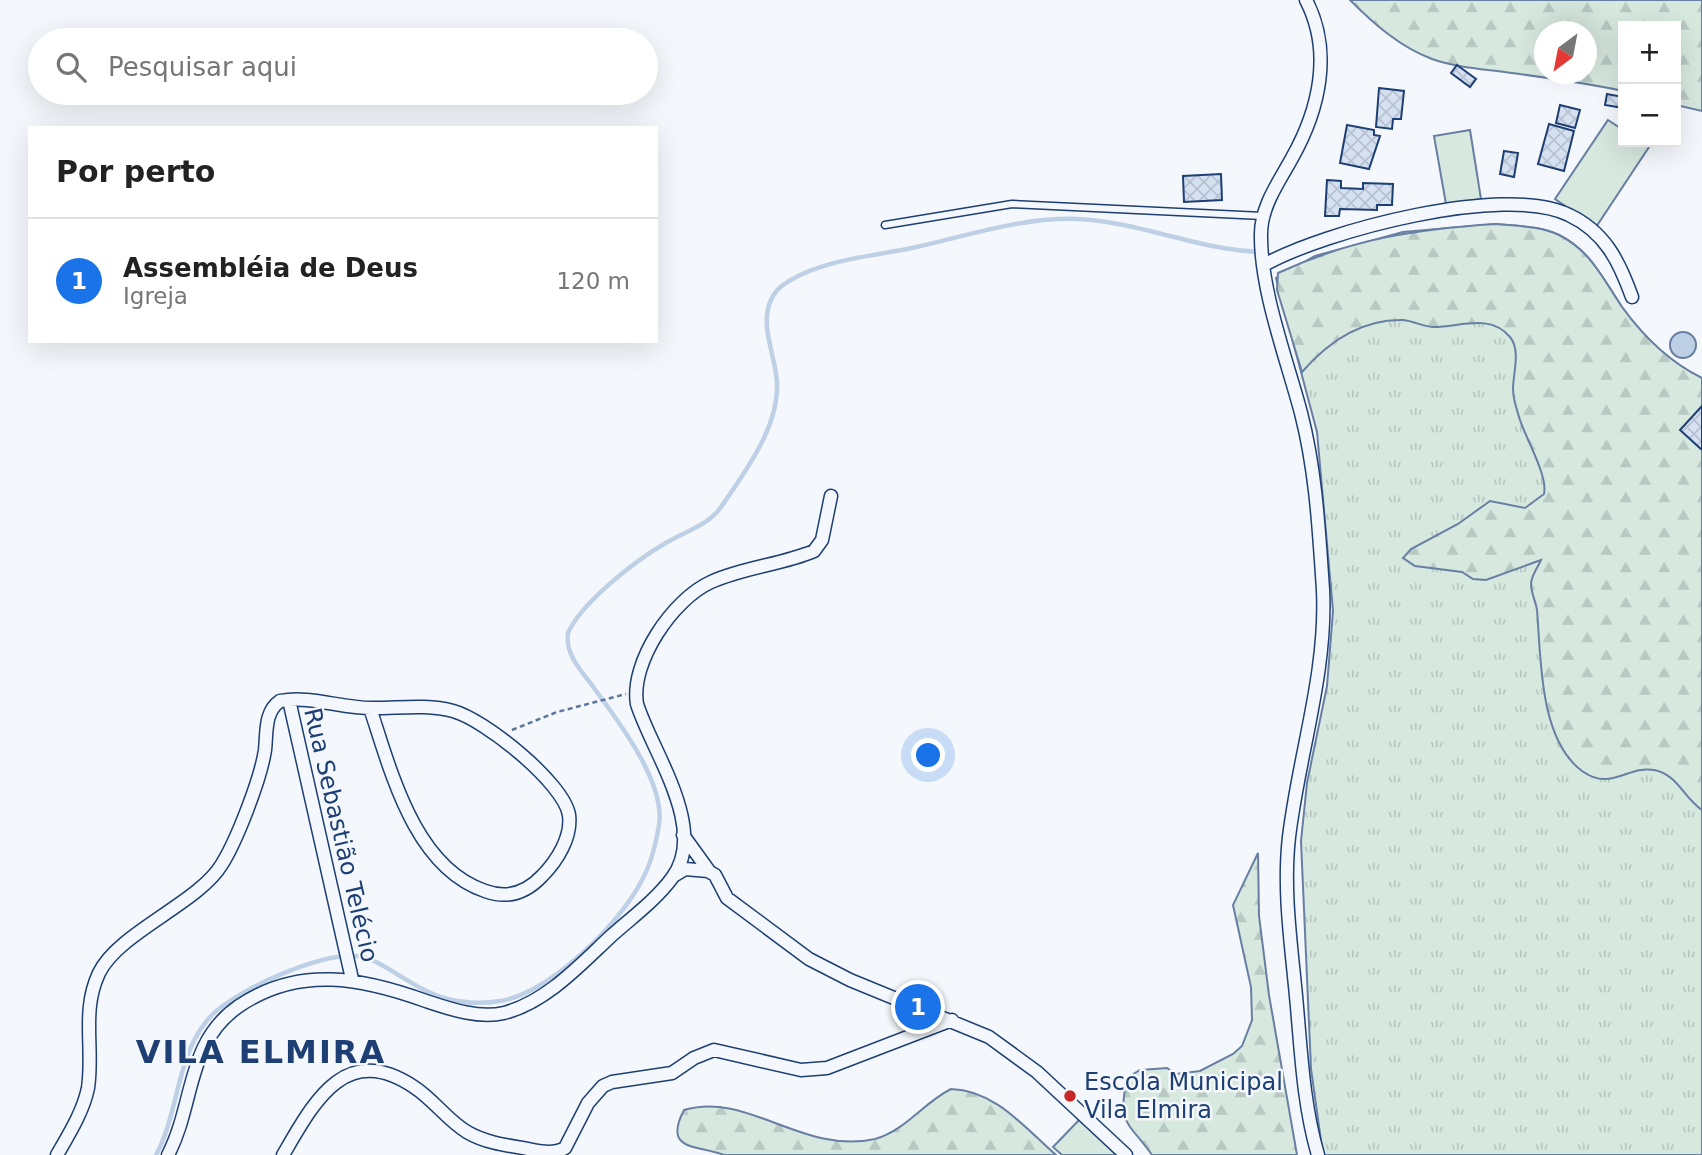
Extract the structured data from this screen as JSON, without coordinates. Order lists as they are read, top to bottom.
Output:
{
  "streets": {
    "street": ["Rua Sebastião Telécio"]
  },
  "districts": ["VILA ELMIRA"],
  "places": ["Escola Municipal Vila Elmira"],
  "north": "bottom left",
  "page": {
    "map_buttons": ["+", "−"],
    "search": "Pesquisar aqui",
    "heading": "Por perto",
    "list": [
      {
        "mark": "1",
        "name": "Assembléia de Deus",
        "note": "Igreja",
        "value": "120 m"
      }
    ],
    "pins": "1"
  }
}
